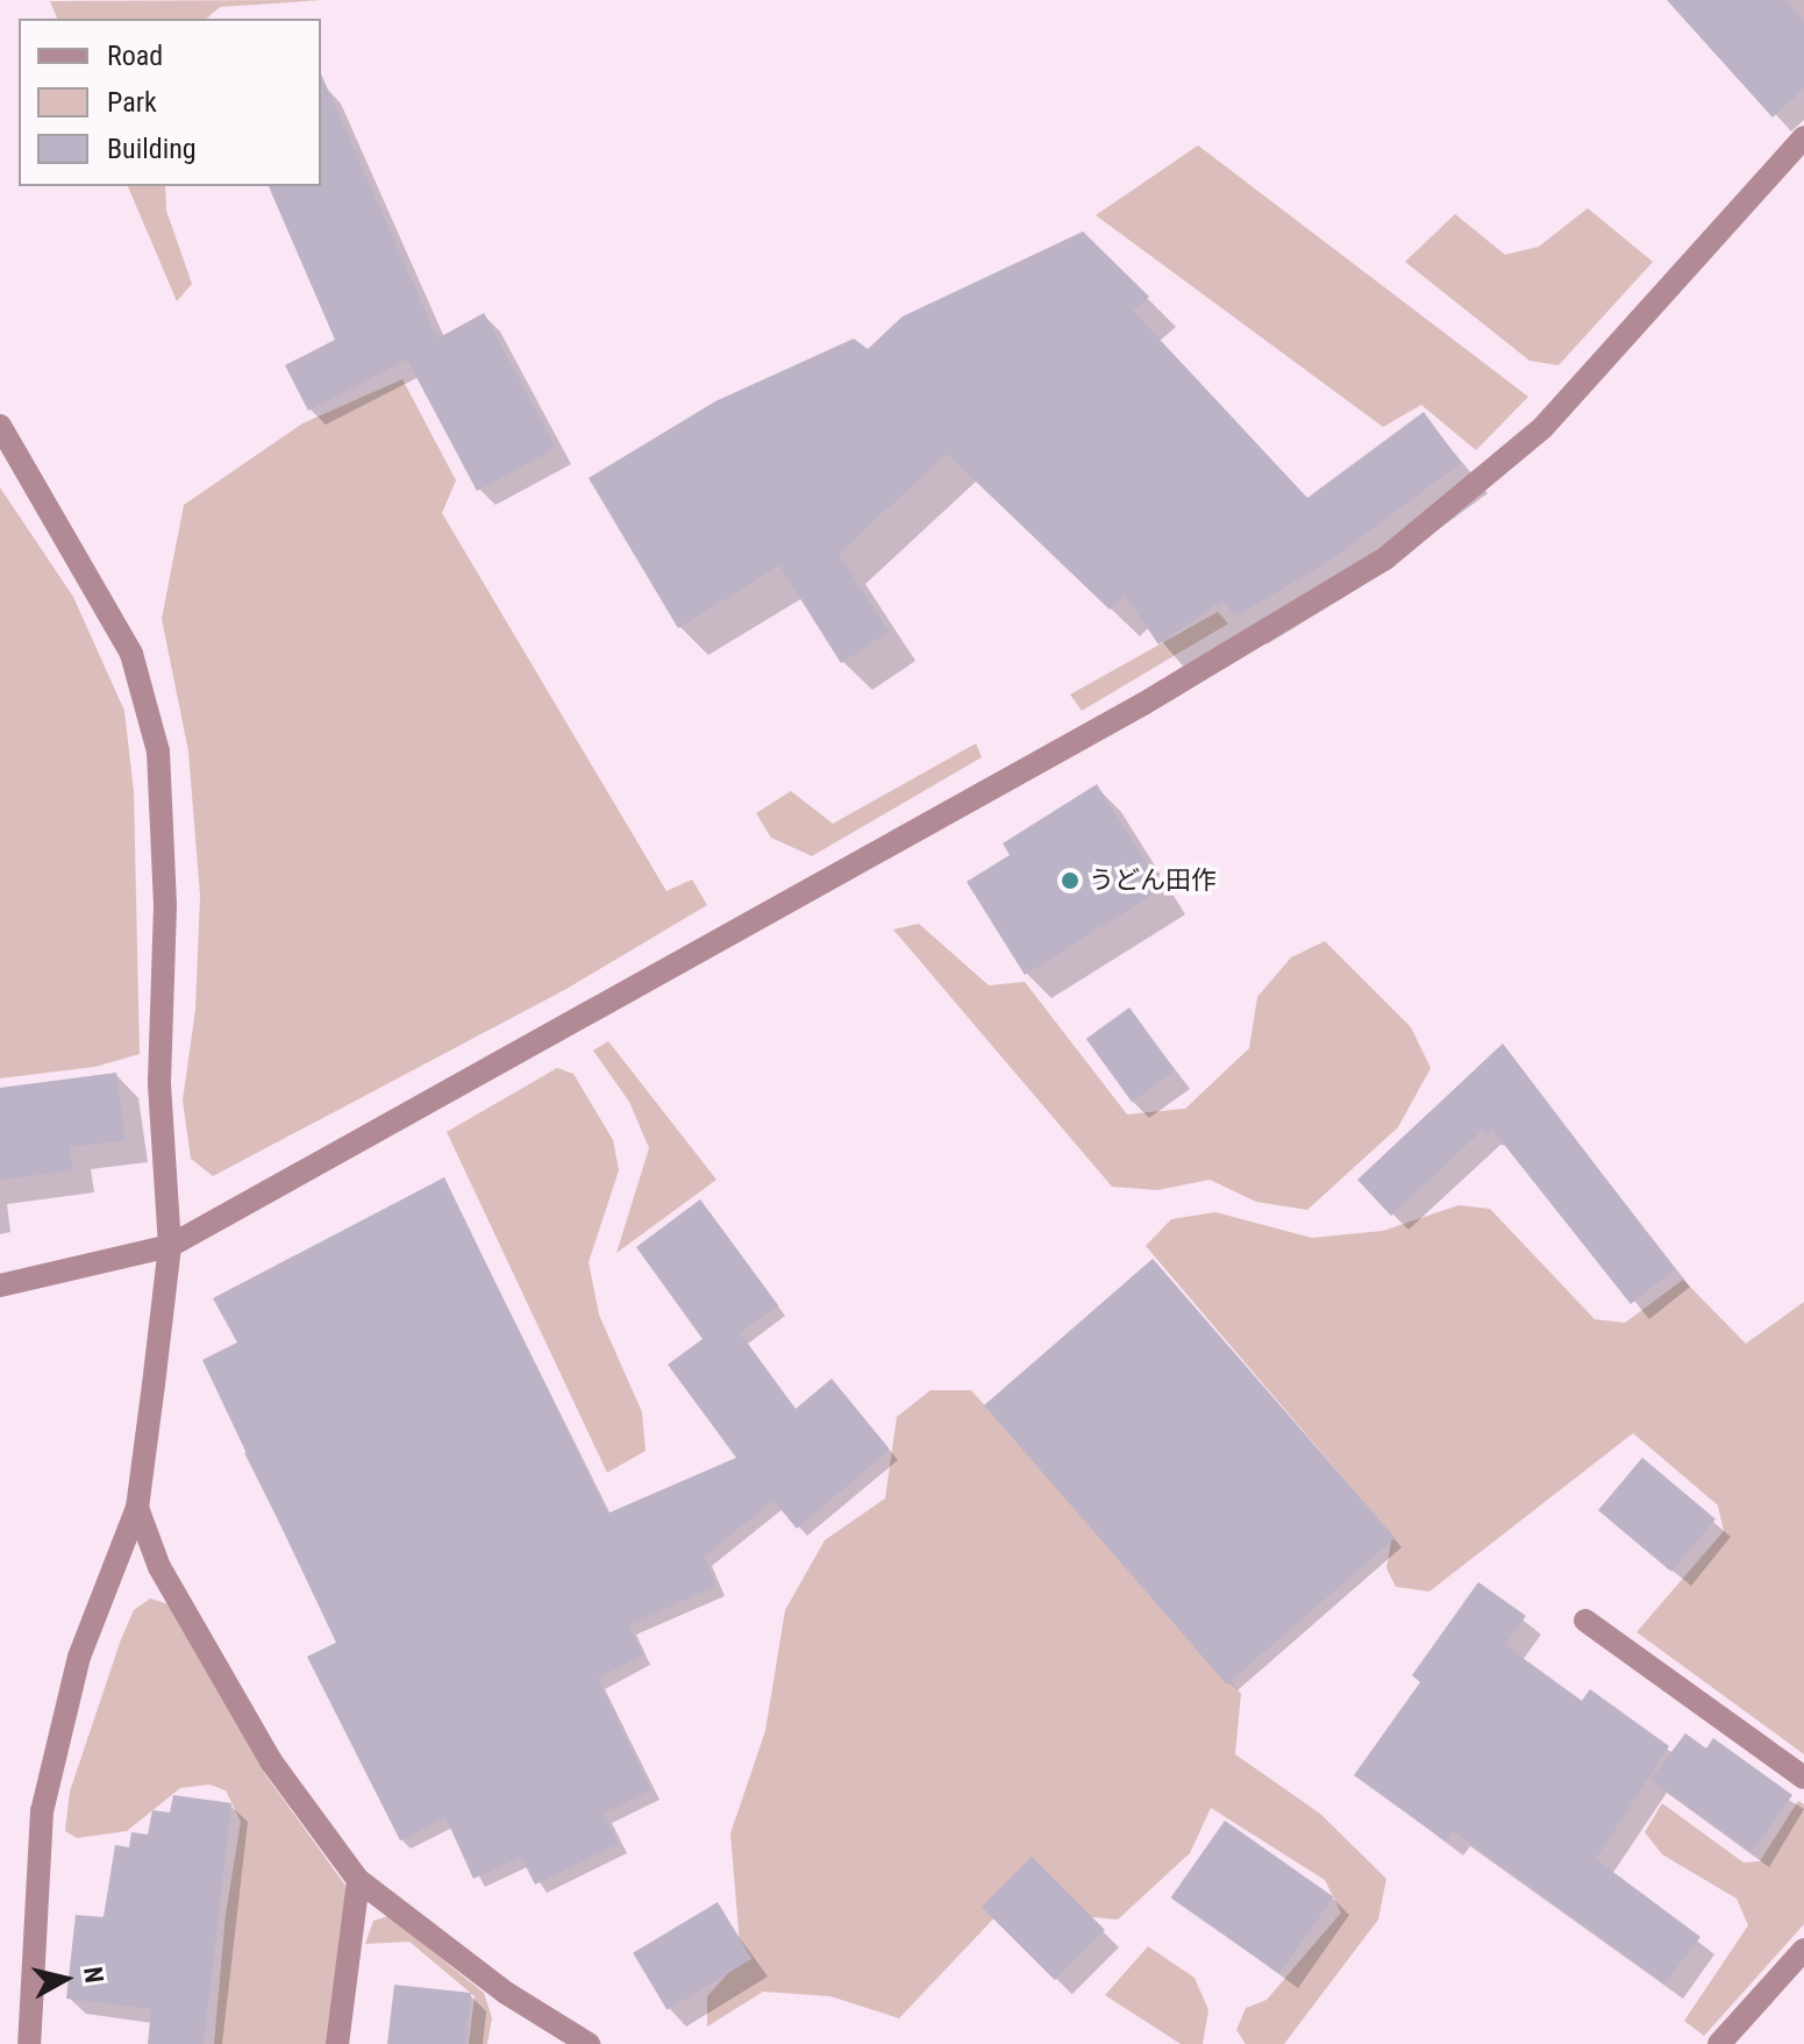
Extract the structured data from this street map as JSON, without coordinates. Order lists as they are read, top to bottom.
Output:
{
  "places": ["うどん田作"],
  "legend": ["Road", "Park", "Building"],
  "north": "right"
}
